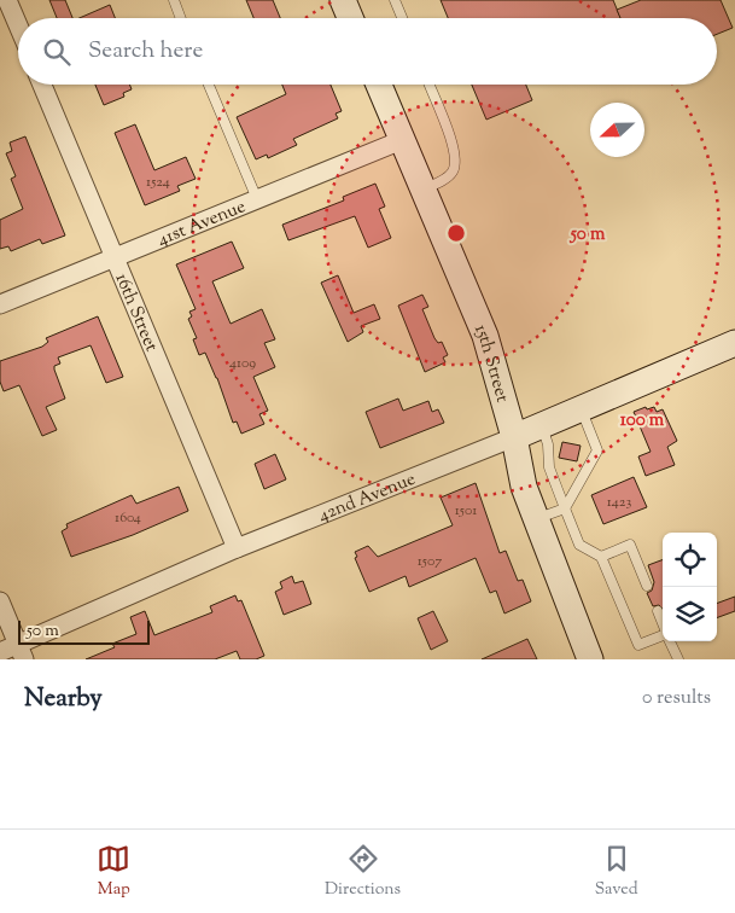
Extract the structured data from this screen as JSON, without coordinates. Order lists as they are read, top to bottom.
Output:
{
  "streets": {
    "main road": ["15th Street", "42nd Avenue"],
    "street": ["41st Avenue", "16th Street"]
  },
  "crossings": [
    ["41st Avenue", "16th Street"],
    ["41st Avenue", "15th Street"],
    ["16th Street", "42nd Avenue"],
    ["15th Street", "42nd Avenue"]
  ],
  "house_numbers": [
    "1524",
    "4109",
    "1423",
    "1501",
    "1604",
    "1507"
  ],
  "scale_bar": "50 m",
  "north": "left",
  "page": {
    "search": "Search here",
    "scale": "50 m",
    "heading": ["Nearby", "0 results"],
    "nav": ["Map", "Directions", "Saved"]
  },
  "rings": ["50 m", "100 m"]
}
